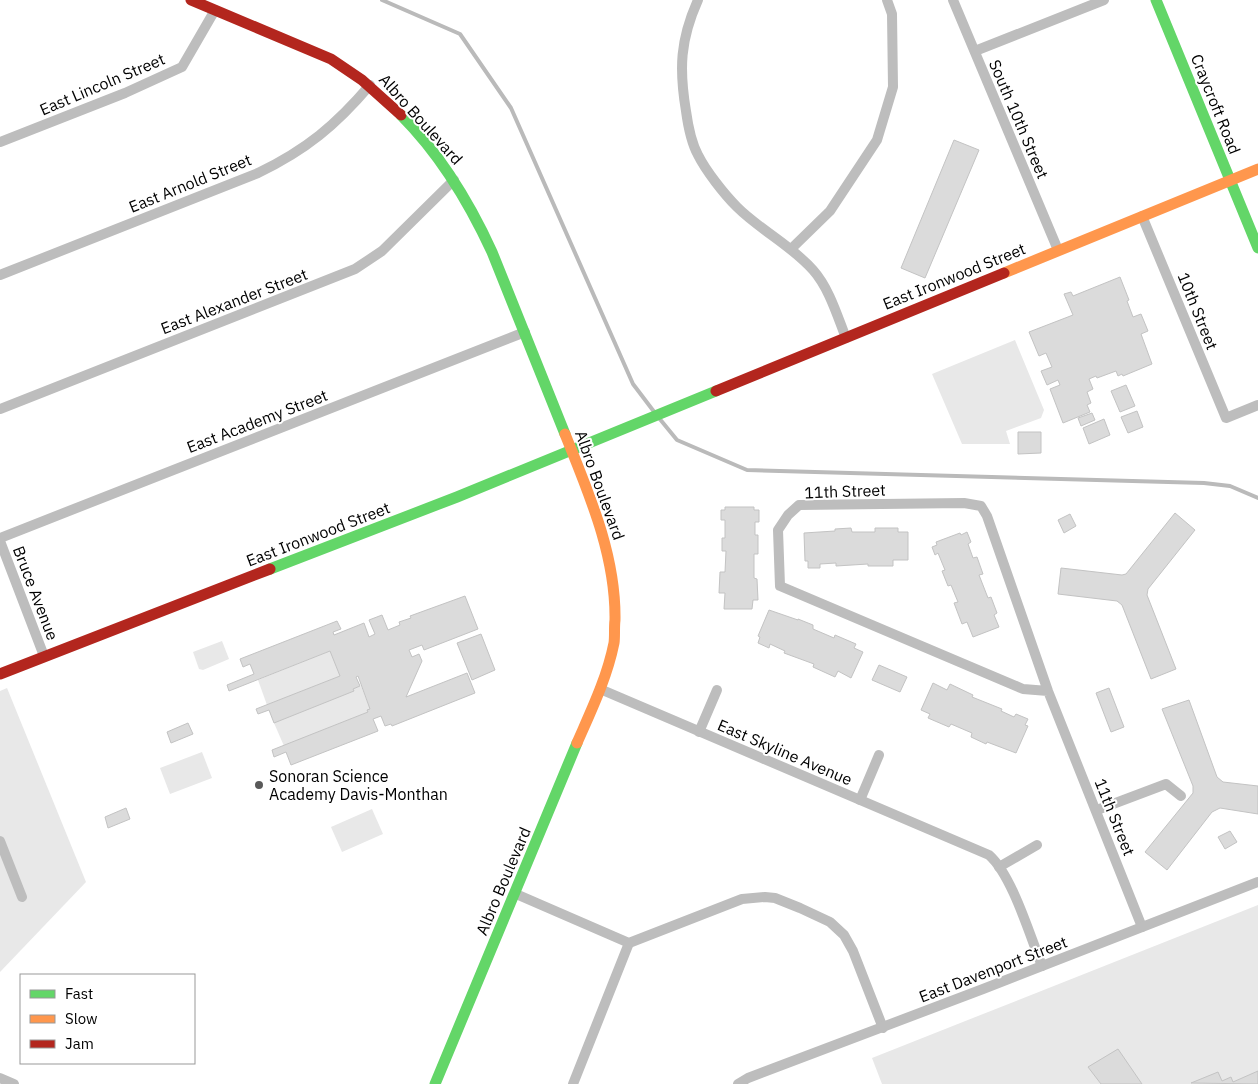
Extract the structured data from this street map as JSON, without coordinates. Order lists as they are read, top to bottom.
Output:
{
  "streets": {
    "street": [
      "East Lincoln Street",
      "Craycroft Road",
      "Albro Boulevard",
      "South 10th Street",
      "East Arnold Street",
      "East Ironwood Street",
      "East Alexander Street",
      "10th Street",
      "East Academy Street",
      "11th Street",
      "Bruce Avenue",
      "East Skyline Avenue",
      "East Davenport Street"
    ]
  },
  "crossings": [
    ["East Lincoln Street", "Albro Boulevard"],
    ["Craycroft Road", "East Ironwood Street"],
    ["Albro Boulevard", "East Arnold Street"],
    ["Albro Boulevard", "East Ironwood Street"],
    ["Albro Boulevard", "East Alexander Street"],
    ["Albro Boulevard", "East Academy Street"],
    ["Albro Boulevard", "East Skyline Avenue"],
    ["South 10th Street", "East Ironwood Street"],
    ["East Ironwood Street", "10th Street"],
    ["East Ironwood Street", "Bruce Avenue"],
    ["East Academy Street", "Bruce Avenue"],
    ["11th Street", "East Davenport Street"],
    ["East Skyline Avenue", "East Davenport Street"]
  ],
  "places": ["Sonoran Science Academy Davis-Monthan"],
  "legend": ["Fast", "Slow", "Jam"]
}
